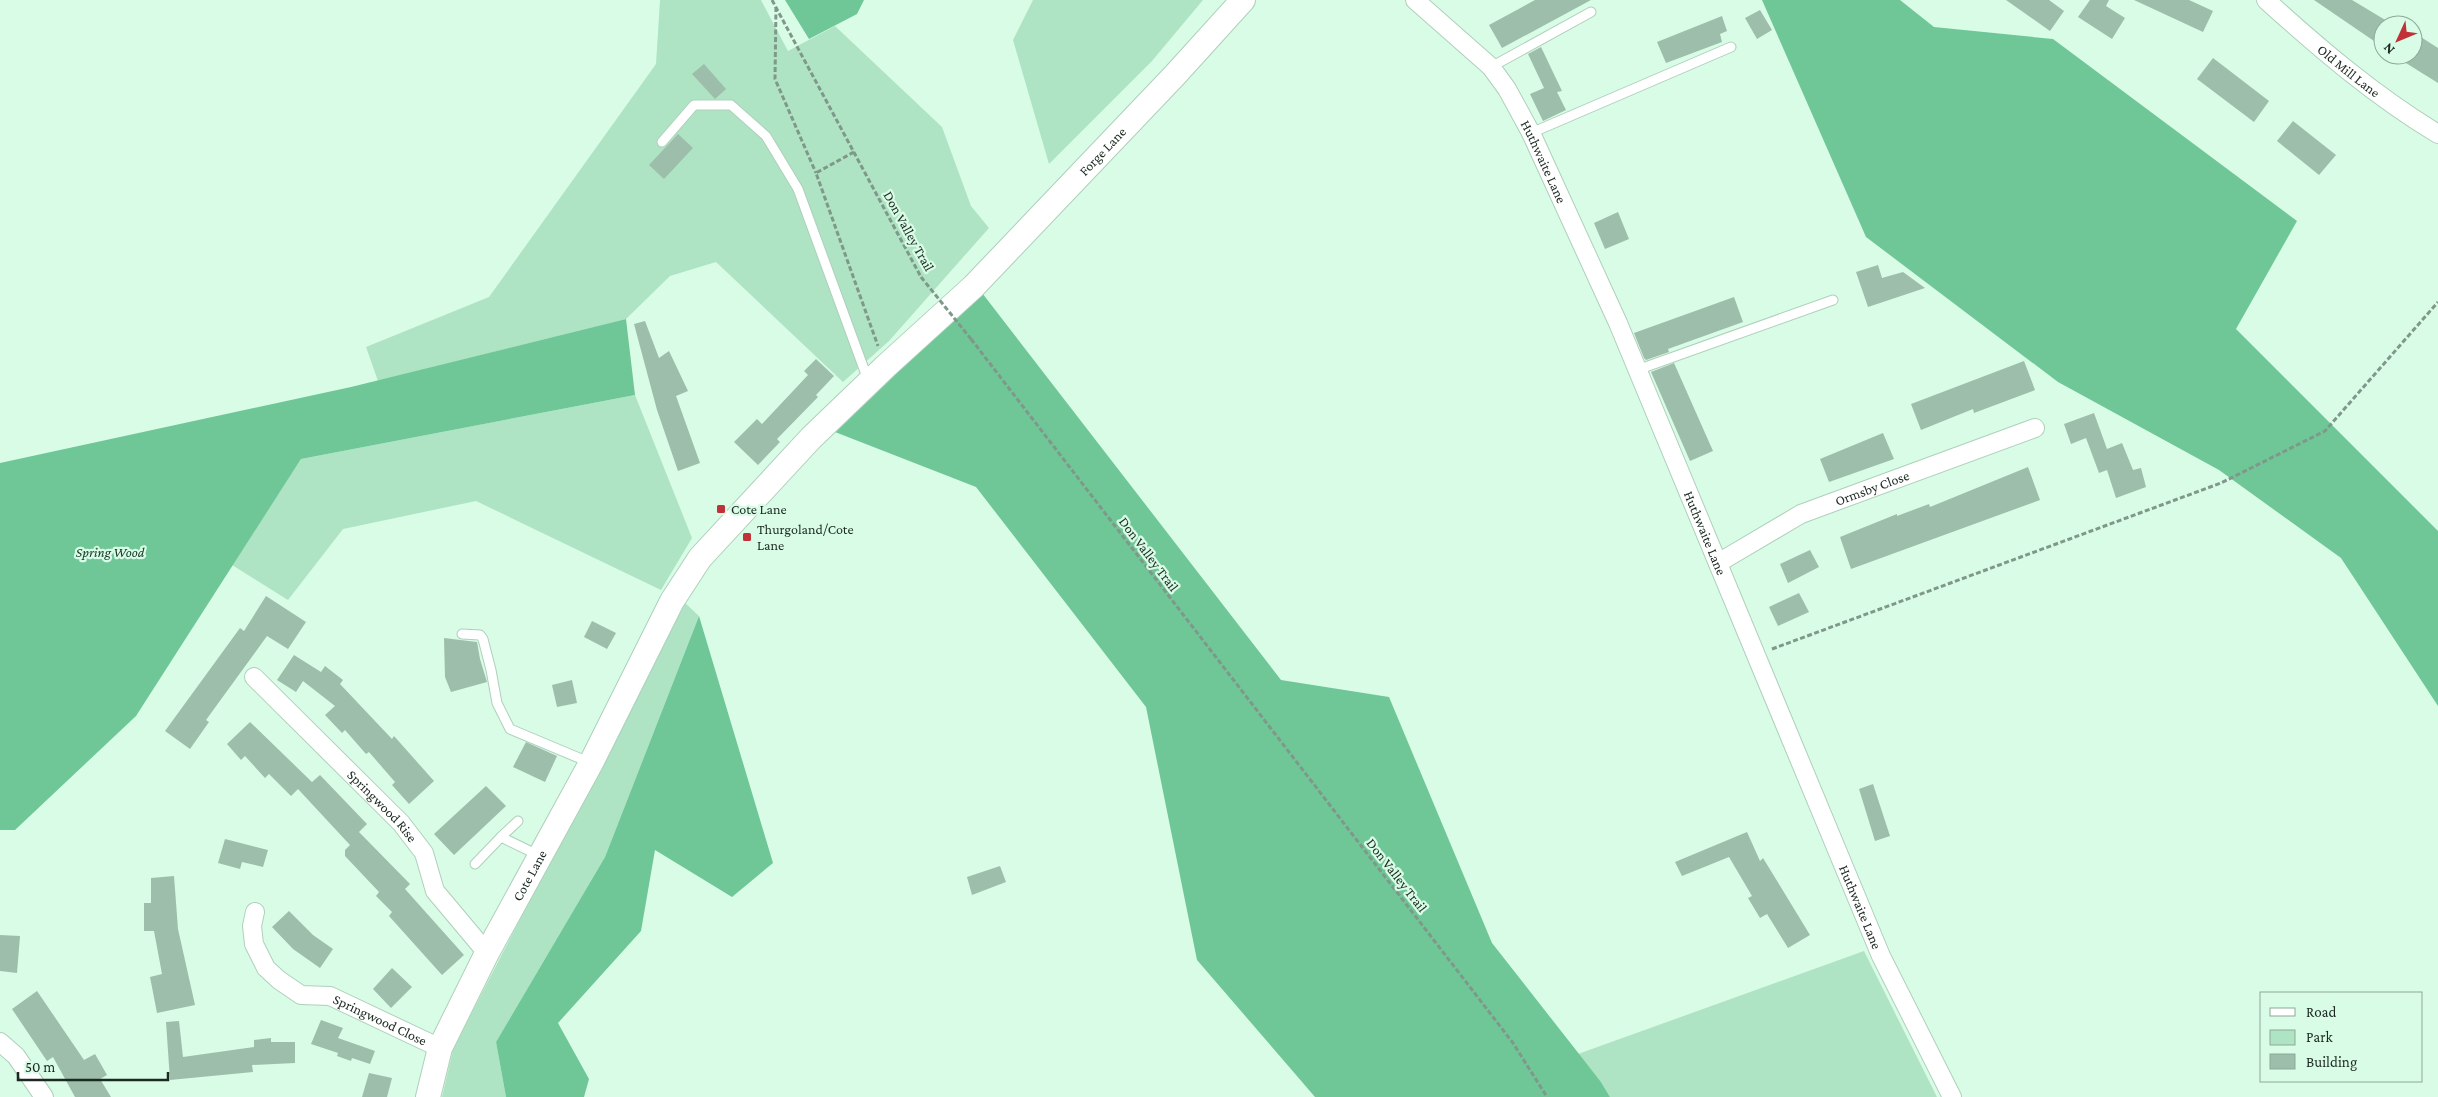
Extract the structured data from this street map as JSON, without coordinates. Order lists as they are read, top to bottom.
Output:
{
  "streets": {
    "street": [
      "Old Mill Lane",
      "Forge Lane",
      "Huthwaite Lane",
      "Ormsby Close",
      "Springwood Rise",
      "Cote Lane",
      "Springwood Close"
    ],
    "path": ["Don Valley Trail"]
  },
  "crossings": [
    ["Forge Lane", "Cote Lane"],
    ["Huthwaite Lane", "Ormsby Close"],
    ["Springwood Rise", "Cote Lane"],
    ["Cote Lane", "Springwood Close"]
  ],
  "parks": ["Spring Wood"],
  "places": {
    "transit": ["Cote Lane", "Thurgoland/Cote Lane"]
  },
  "legend": ["Road", "Park", "Building"],
  "scale_bar": "50 m",
  "north": "bottom left"
}
